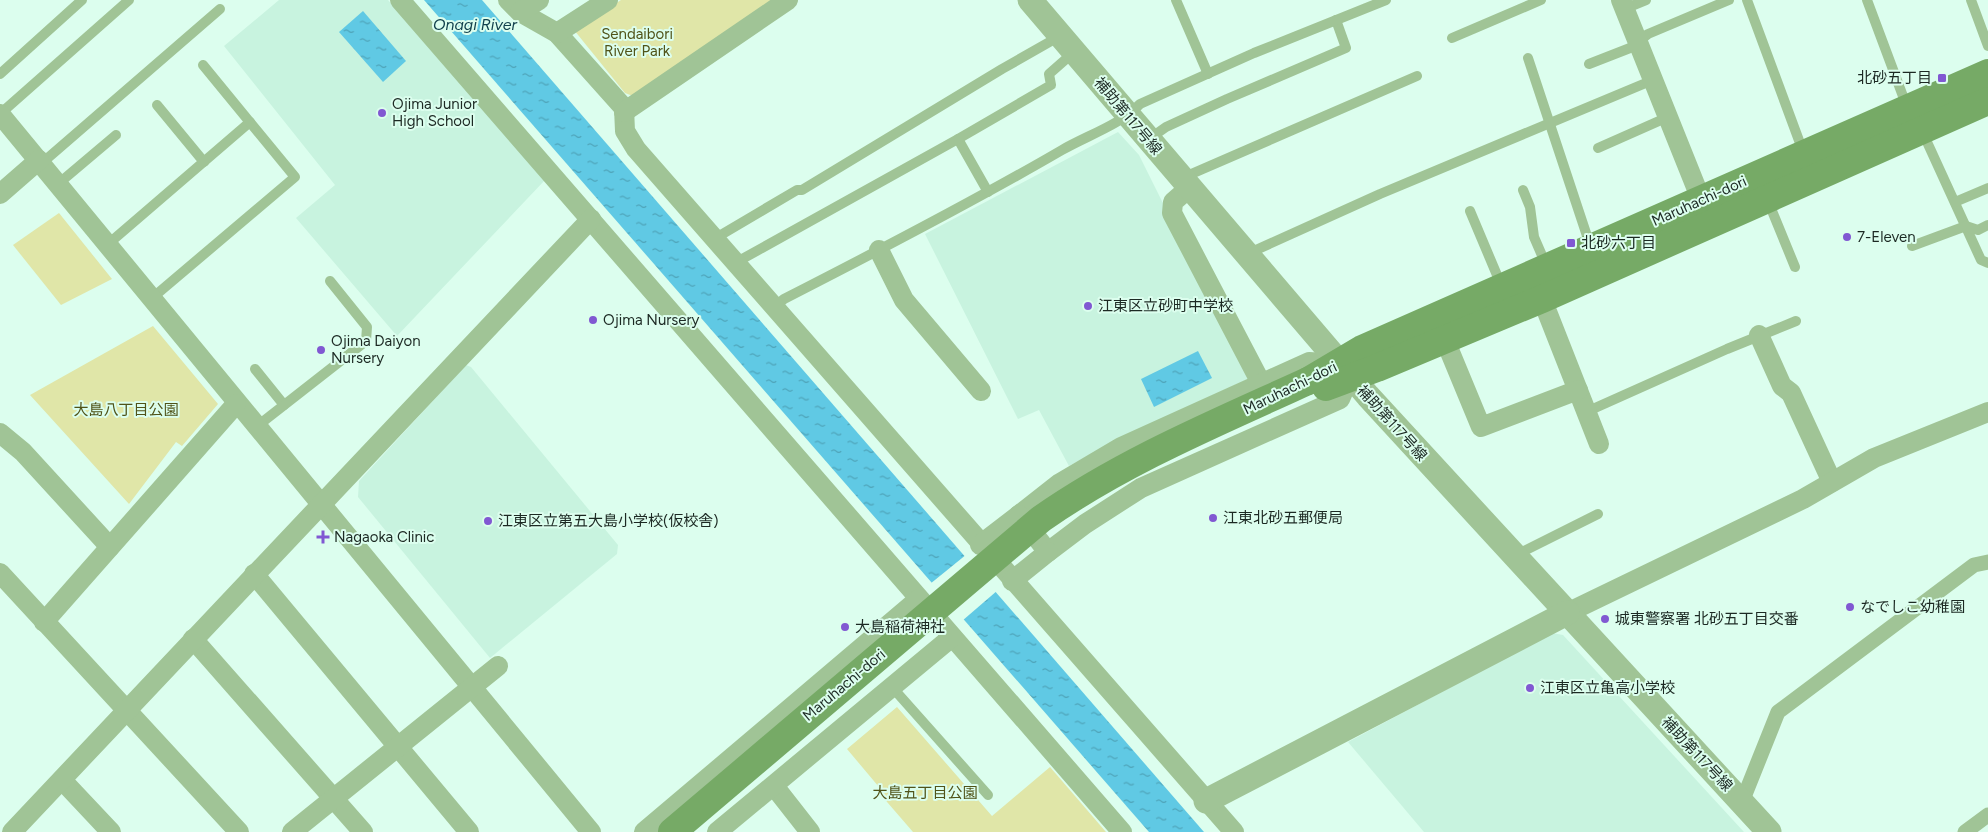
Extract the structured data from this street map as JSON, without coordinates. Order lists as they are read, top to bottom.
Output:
{
  "streets": {
    "main road": ["Maruhachi-dori"],
    "street": ["補助第117号線"]
  },
  "crossings": [
    ["補助第117号線", "Maruhachi-dori"]
  ],
  "water": ["Onagi River"],
  "parks": ["Sendaibori River Park", "大島八丁目公園", "大島五丁目公園"],
  "places": {
    "transit": ["北砂五丁目", "北砂六丁目"],
    "other": [
      "Ojima Junior High School",
      "7-Eleven",
      "江東区立砂町中学校",
      "Ojima Nursery",
      "Ojima Daiyon Nursery",
      "江東北砂五郵便局",
      "江東区立第五大島小学校(仮校舎)",
      "なでしこ幼稚園",
      "城東警察署 北砂五丁目交番",
      "大島稲荷神社",
      "江東区立亀高小学校"
    ],
    "health": ["Nagaoka Clinic"]
  }
}
